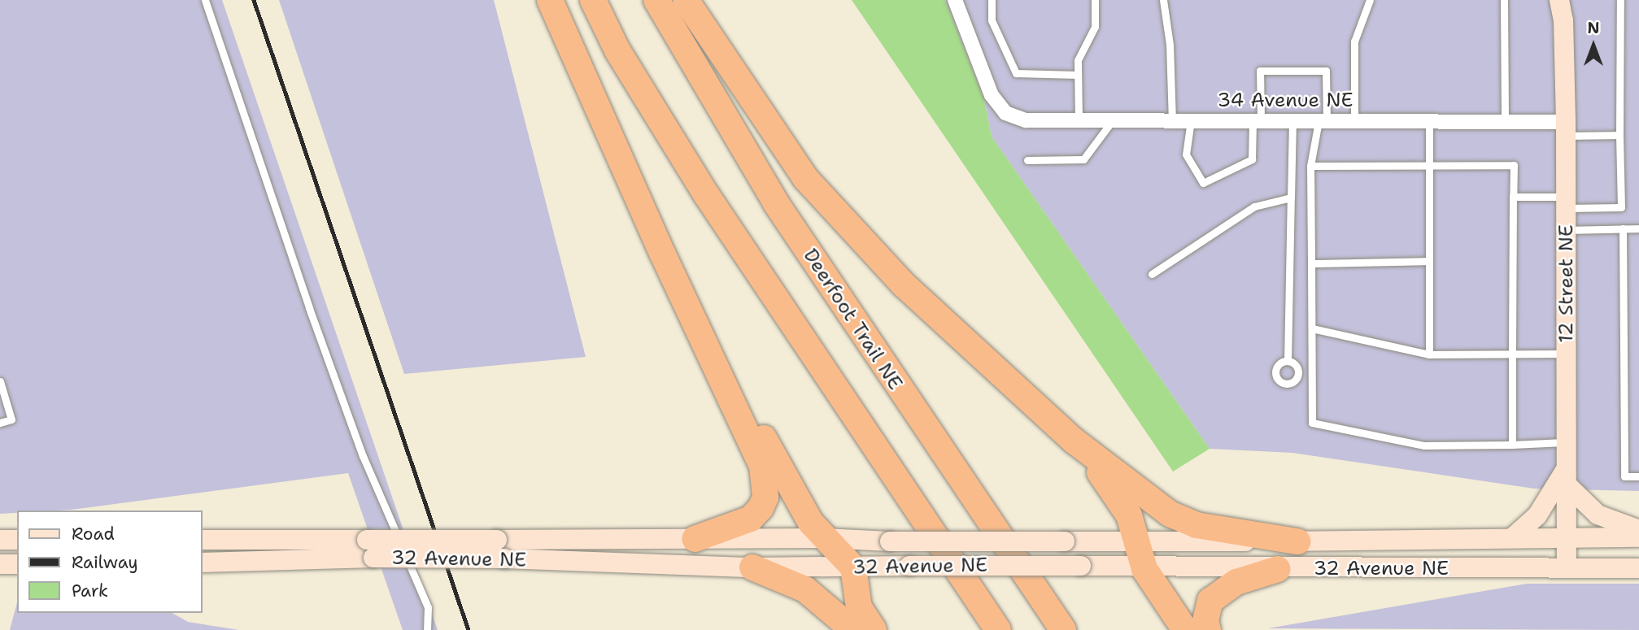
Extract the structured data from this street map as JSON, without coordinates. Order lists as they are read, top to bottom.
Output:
{
  "streets": {
    "highway": ["Deerfoot Trail NE"],
    "main road": ["12 Street NE", "32 Avenue NE"],
    "street": ["34 Avenue NE"]
  },
  "crossings": [
    ["34 Avenue NE", "12 Street NE"],
    ["12 Street NE", "32 Avenue NE"]
  ],
  "legend": ["Road", "Railway", "Park"],
  "north": "top"
}
